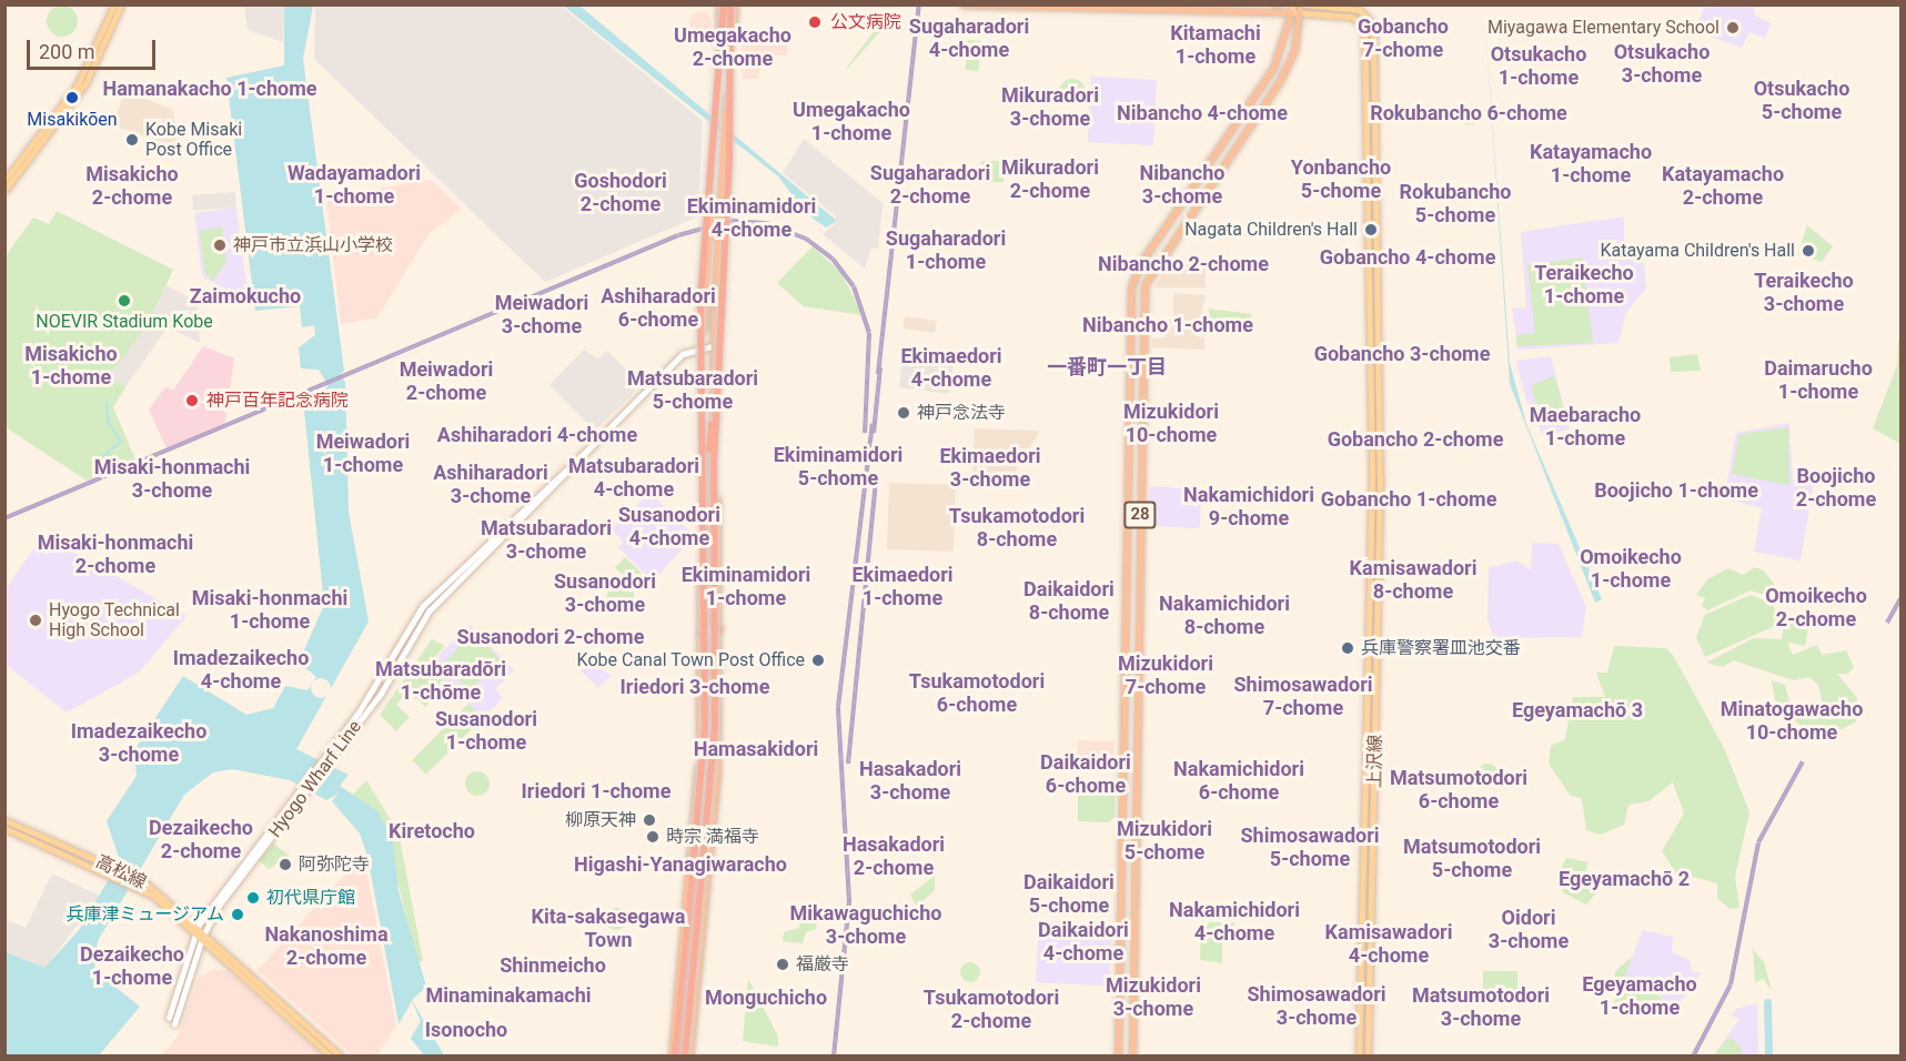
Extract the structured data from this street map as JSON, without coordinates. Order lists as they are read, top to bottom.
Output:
{
  "streets": {
    "highway": ["28"],
    "main road": ["上沢線", "Hyogo Wharf Line", "高松線"]
  },
  "crossings": [
    ["28", "上沢線"],
    ["Hyogo Wharf Line", "高松線"]
  ],
  "districts": [
    "Sugaharadori 4-chome",
    "Gobancho 7-chome",
    "Kitamachi 1-chome",
    "Umegakacho 2-chome",
    "Otsukacho 3-chome",
    "Otsukacho 1-chome",
    "Hamanakacho 1-chome",
    "Otsukacho 5-chome",
    "Mikuradori 3-chome",
    "Umegakacho 1-chome",
    "Nibancho 4-chome",
    "Rokubancho 6-chome",
    "Katayamacho 1-chome",
    "Mikuradori 2-chome",
    "Yonbancho 5-chome",
    "Wadayamadori 1-chome",
    "Sugaharadori 2-chome",
    "Nibancho 3-chome",
    "Misakicho 2-chome",
    "Katayamacho 2-chome",
    "Goshodori 2-chome",
    "Rokubancho 5-chome",
    "Ekiminamidori 4-chome",
    "Sugaharadori 1-chome",
    "Gobancho 4-chome",
    "Nibancho 2-chome",
    "Teraikecho 1-chome",
    "Teraikecho 3-chome",
    "Zaimokucho",
    "Ashiharadori 6-chome",
    "Meiwadori 3-chome",
    "Nibancho 1-chome",
    "Gobancho 3-chome",
    "Misakicho 1-chome",
    "Ekimaedori 4-chome",
    "一番町一丁目",
    "Daimarucho 1-chome",
    "Meiwadori 2-chome",
    "Matsubaradori 5-chome",
    "Mizukidori 10-chome",
    "Maebaracho 1-chome",
    "Ashiharadori 4-chome",
    "Gobancho 2-chome",
    "Meiwadori 1-chome",
    "Ekiminamidori 5-chome",
    "Ekimaedori 3-chome",
    "Matsubaradori 4-chome",
    "Misaki-honmachi 3-chome",
    "Ashiharadori 3-chome",
    "Boojicho 2-chome",
    "Boojicho 1-chome",
    "Nakamichidori 9-chome",
    "Gobancho 1-chome",
    "Susanodori 4-chome",
    "Tsukamotodori 8-chome",
    "Matsubaradori 3-chome",
    "Misaki-honmachi 2-chome",
    "Omoikecho 1-chome",
    "Kamisawadori 8-chome",
    "Ekiminamidori 1-chome",
    "Ekimaedori 1-chome",
    "Susanodori 3-chome",
    "Daikaidori 8-chome",
    "Omoikecho 2-chome",
    "Misaki-honmachi 1-chome",
    "Nakamichidori 8-chome",
    "Susanodori 2-chome",
    "Imadezaikecho 4-chome",
    "Mizukidori 7-chome",
    "Matsubaradōri 1-chōme",
    "Tsukamotodori 6-chome",
    "Shimosawadori 7-chome",
    "Iriedori 3-chome",
    "Egeyamachō 3",
    "Minatogawacho 10-chome",
    "Susanodori 1-chome",
    "Imadezaikecho 3-chome",
    "Hamasakidori",
    "Daikaidori 6-chome",
    "Hasakadori 3-chome",
    "Nakamichidori 6-chome",
    "Matsumotodori 6-chome",
    "Iriedori 1-chome",
    "Dezaikecho 2-chome",
    "Mizukidori 5-chome",
    "Kiretocho",
    "Shimosawadori 5-chome",
    "Hasakadori 2-chome",
    "Matsumotodori 5-chome",
    "Higashi-Yanagiwaracho",
    "Egeyamachō 2",
    "Daikaidori 5-chome",
    "Nakamichidori 4-chome",
    "Mikawaguchicho 3-chome",
    "Kita-sakasegawa Town",
    "Oidori 3-chome",
    "Daikaidori 4-chome",
    "Kamisawadori 4-chome",
    "Nakanoshima 2-chome",
    "Dezaikecho 1-chome",
    "Shinmeicho",
    "Egeyamacho 1-chome",
    "Mizukidori 3-chome",
    "Minaminakamachi",
    "Shimosawadori 3-chome",
    "Matsumotodori 3-chome",
    "Monguchicho",
    "Tsukamotodori 2-chome",
    "Isonocho"
  ],
  "places": [
    "公文病院",
    "Miyagawa Elementary School",
    "Misakikōen",
    "Kobe Misaki Post Office",
    "Nagata Children's Hall",
    "神戸市立浜山小学校",
    "Katayama Children's Hall",
    "NOEVIR Stadium Kobe",
    "神戸百年記念病院",
    "神戸念法寺",
    "Hyogo Technical High School",
    "兵庫警察署皿池交番",
    "Kobe Canal Town Post Office",
    "柳原天神",
    "時宗 満福寺",
    "阿弥陀寺",
    "初代県庁館",
    "兵庫津ミュージアム",
    "福厳寺"
  ],
  "scale_bar": "200 m"
}
